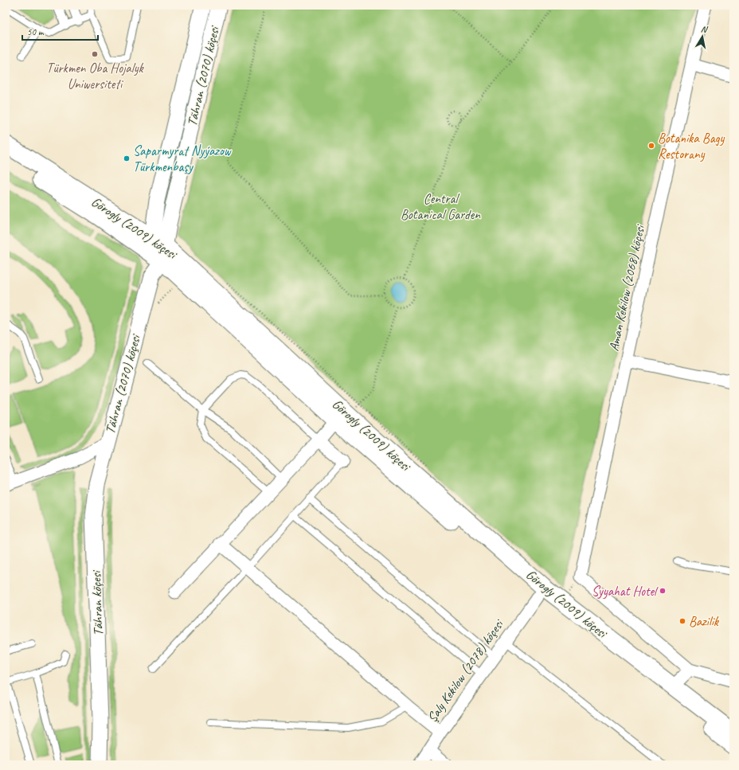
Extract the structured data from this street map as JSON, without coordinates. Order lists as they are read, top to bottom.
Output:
{
  "streets": {
    "main road": ["Görogly (2009) köçesi"],
    "street": [
      "Tähran (2070) köçesi",
      "Aman Kekilow (2068) köçesi",
      "Tähran köçesi",
      "Şaly Kekilow (2078) köçesi"
    ]
  },
  "crossings": [
    ["Tähran (2070) köçesi", "Görogly (2009) köçesi"],
    ["Tähran (2070) köçesi", "Tähran köçesi"],
    ["Görogly (2009) köçesi", "Şaly Kekilow (2078) köçesi"]
  ],
  "parks": ["Central Botanical Garden"],
  "places": [
    "Türkmen Oba Hojalyk Uniwersiteti",
    "Botanika Bagy Restorany",
    "Saparmyrat Nyýazow Türkmenbaşy",
    "Syyahat Hotel",
    "Bazilik"
  ],
  "scale_bar": "50 m",
  "north": "top"
}
